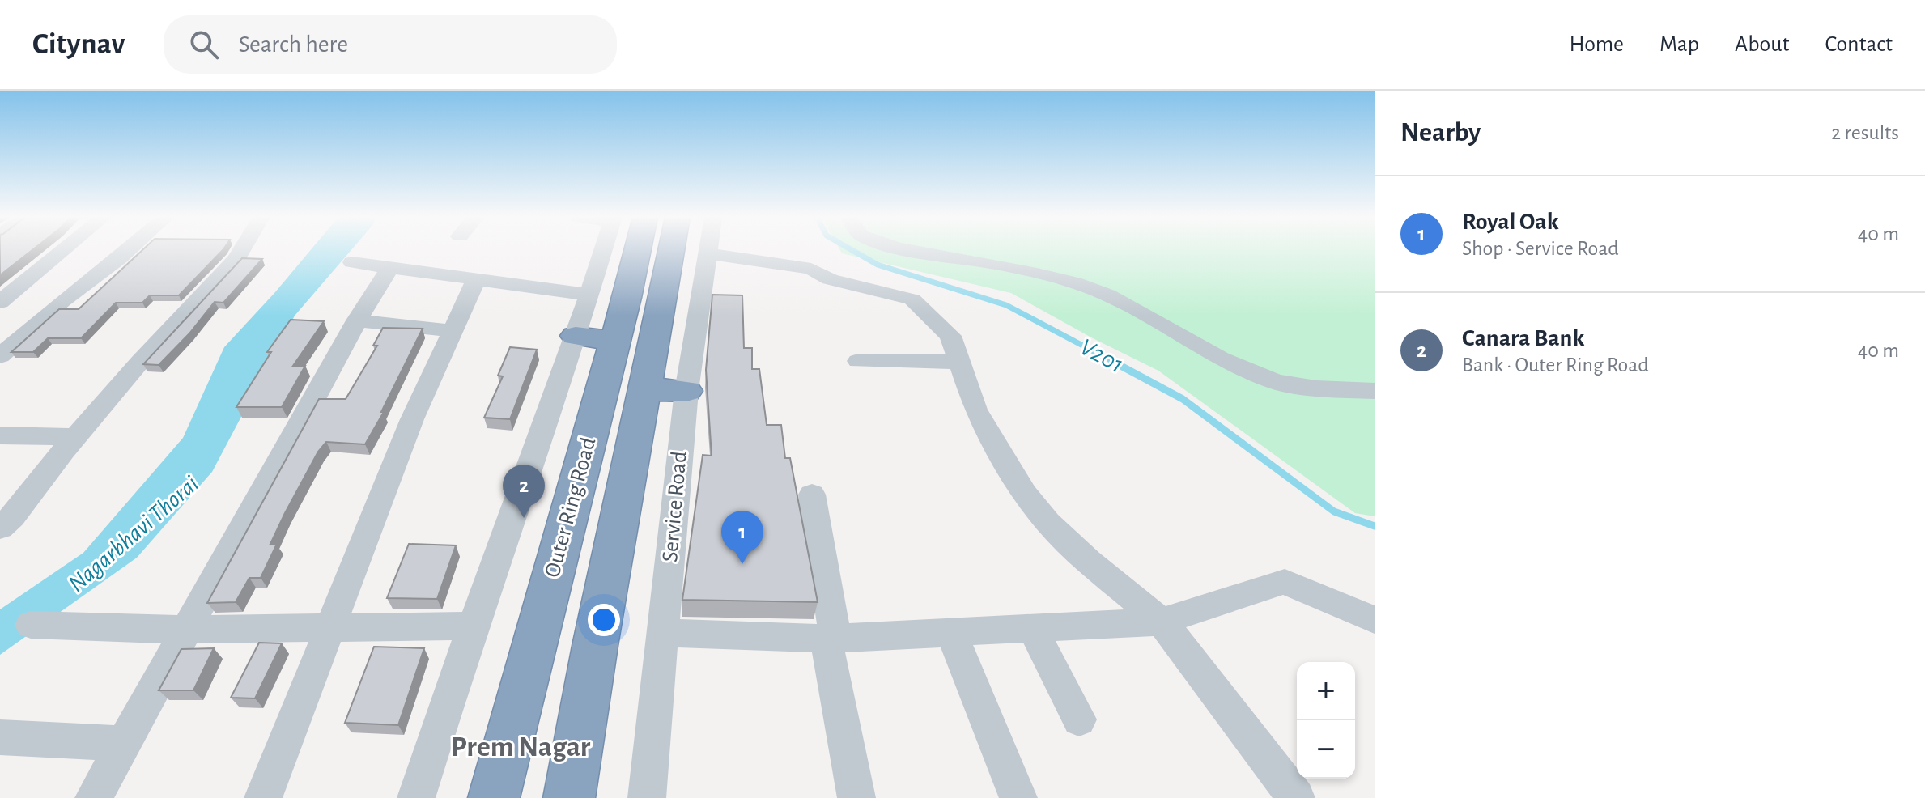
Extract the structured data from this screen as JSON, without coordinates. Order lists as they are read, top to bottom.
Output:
{
  "streets": {
    "highway": ["Outer Ring Road"],
    "street": ["Service Road"]
  },
  "districts": ["Prem Nagar"],
  "water": ["V201", "Nagarbhavi Thorai"],
  "page": {
    "header": "Citynav",
    "search": "Search here",
    "nav": [
      "Home",
      "Map",
      "About",
      "Contact"
    ],
    "heading": ["Nearby", "2 results"],
    "list": [
      {
        "mark": "1",
        "name": "Royal Oak",
        "note": "Shop · Service Road",
        "value": "40 m"
      },
      {
        "mark": "2",
        "name": "Canara Bank",
        "note": "Bank · Outer Ring Road",
        "value": "40 m"
      }
    ],
    "pins": ["2", "1"],
    "map_buttons": ["+", "−"]
  }
}
